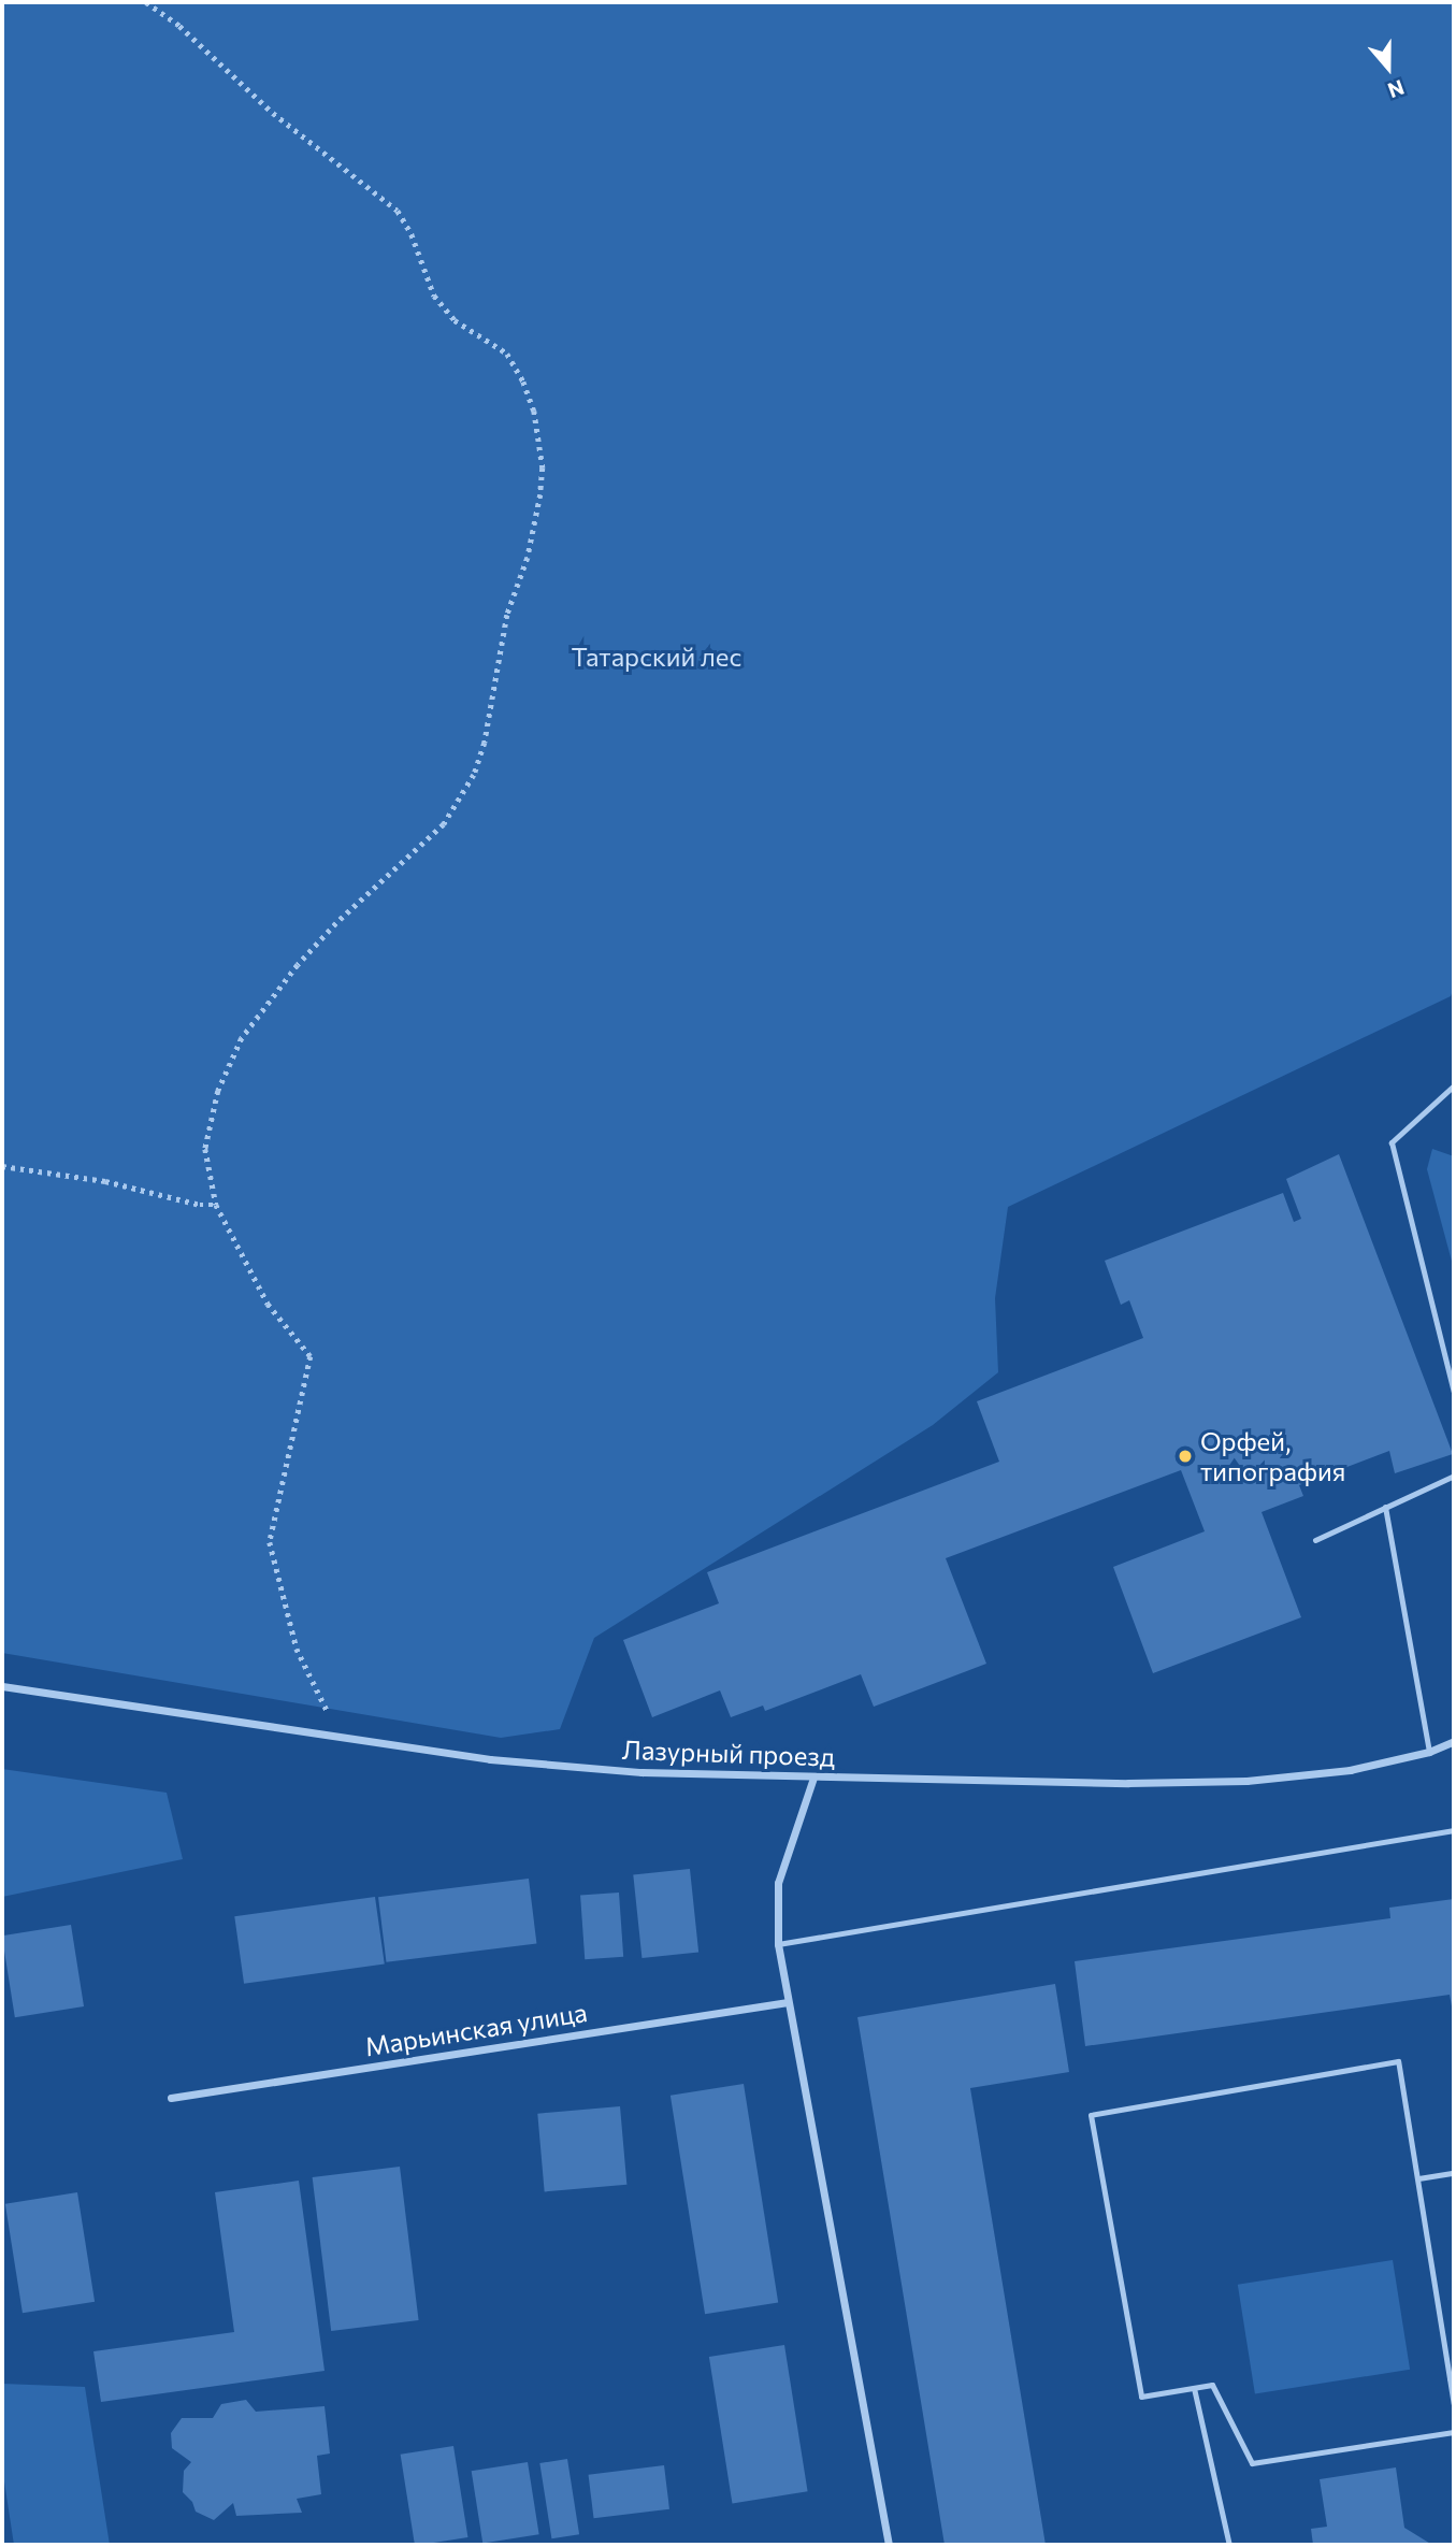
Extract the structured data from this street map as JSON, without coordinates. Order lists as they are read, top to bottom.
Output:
{
  "streets": {
    "street": ["Лазурный проезд", "Марьинская улица"]
  },
  "parks": ["Татарский лес"],
  "places": ["Орфей, типография"],
  "north": "bottom"
}
